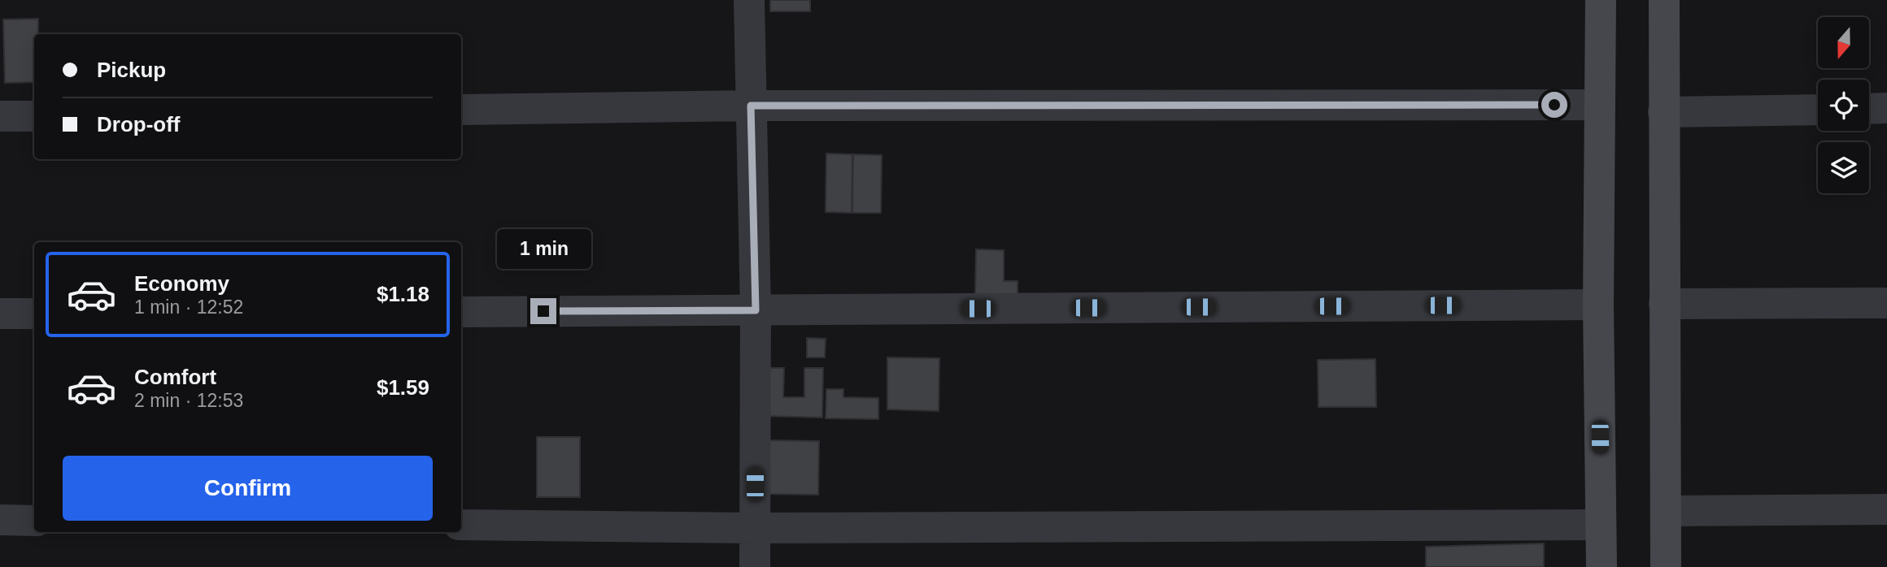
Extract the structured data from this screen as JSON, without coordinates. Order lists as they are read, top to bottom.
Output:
{
  "north": "bottom",
  "page": {
    "banner": ["Pickup", "Drop-off"],
    "bubble": "1 min",
    "list": [
      {
        "name": "Economy",
        "note": "1 min · 12:52",
        "value": "$1.18"
      },
      {
        "name": "Comfort",
        "note": "2 min · 12:53",
        "value": "$1.59"
      }
    ],
    "buttons": "Confirm"
  }
}
